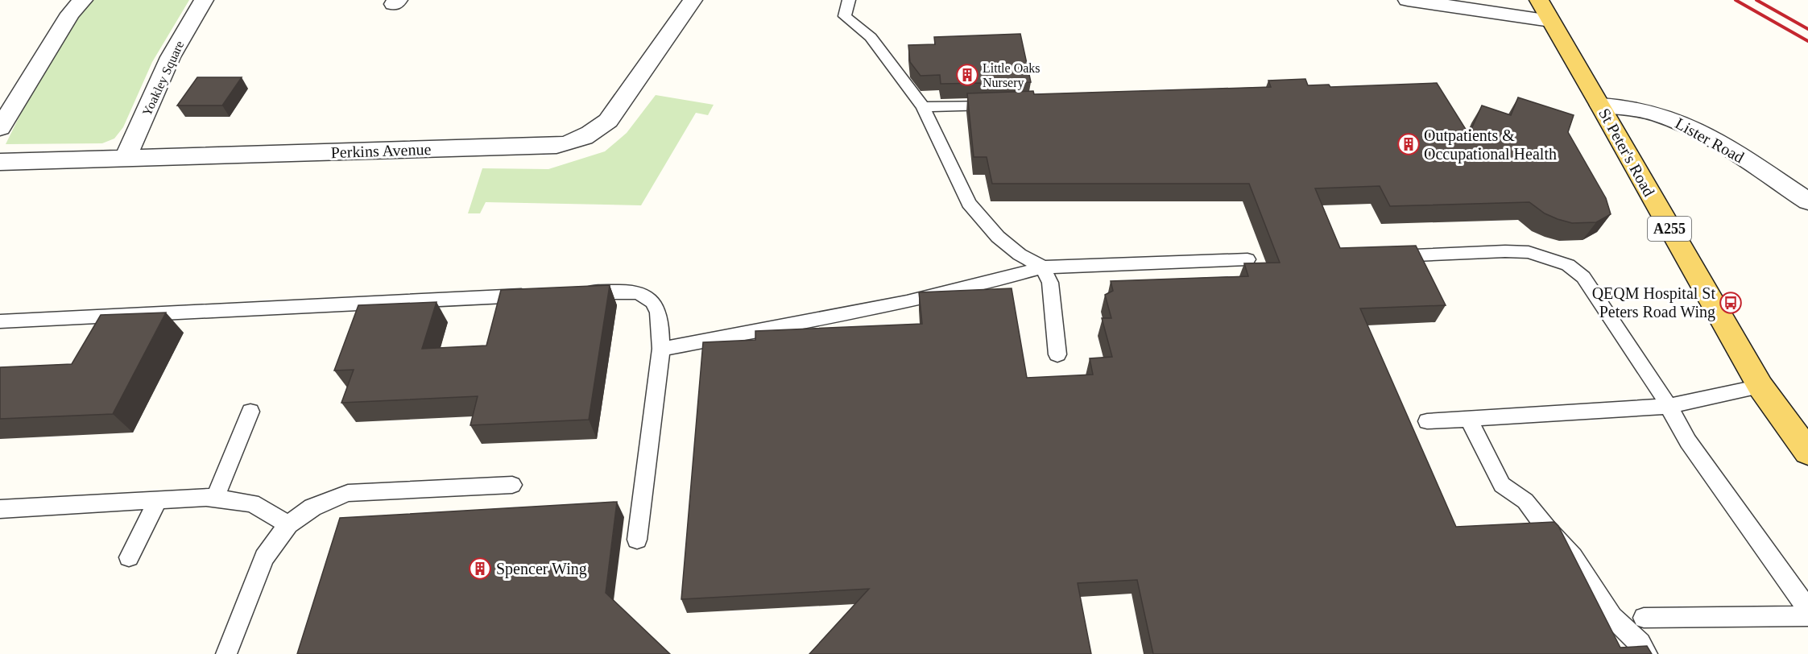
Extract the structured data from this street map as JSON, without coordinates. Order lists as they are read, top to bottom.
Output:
{
  "streets": {
    "main road": ["St Peter's Road", "A255"],
    "street": ["Yoakley Square", "Lister Road", "Perkins Avenue"]
  },
  "crossings": [
    ["Yoakley Square", "Perkins Avenue"],
    ["Lister Road", "St Peter's Road"]
  ],
  "places": {
    "building": ["Little Oaks Nursery", "Outpatients & Occupational Health", "Spencer Wing"],
    "bus stop": ["QEQM Hospital St Peters Road Wing"]
  }
}
